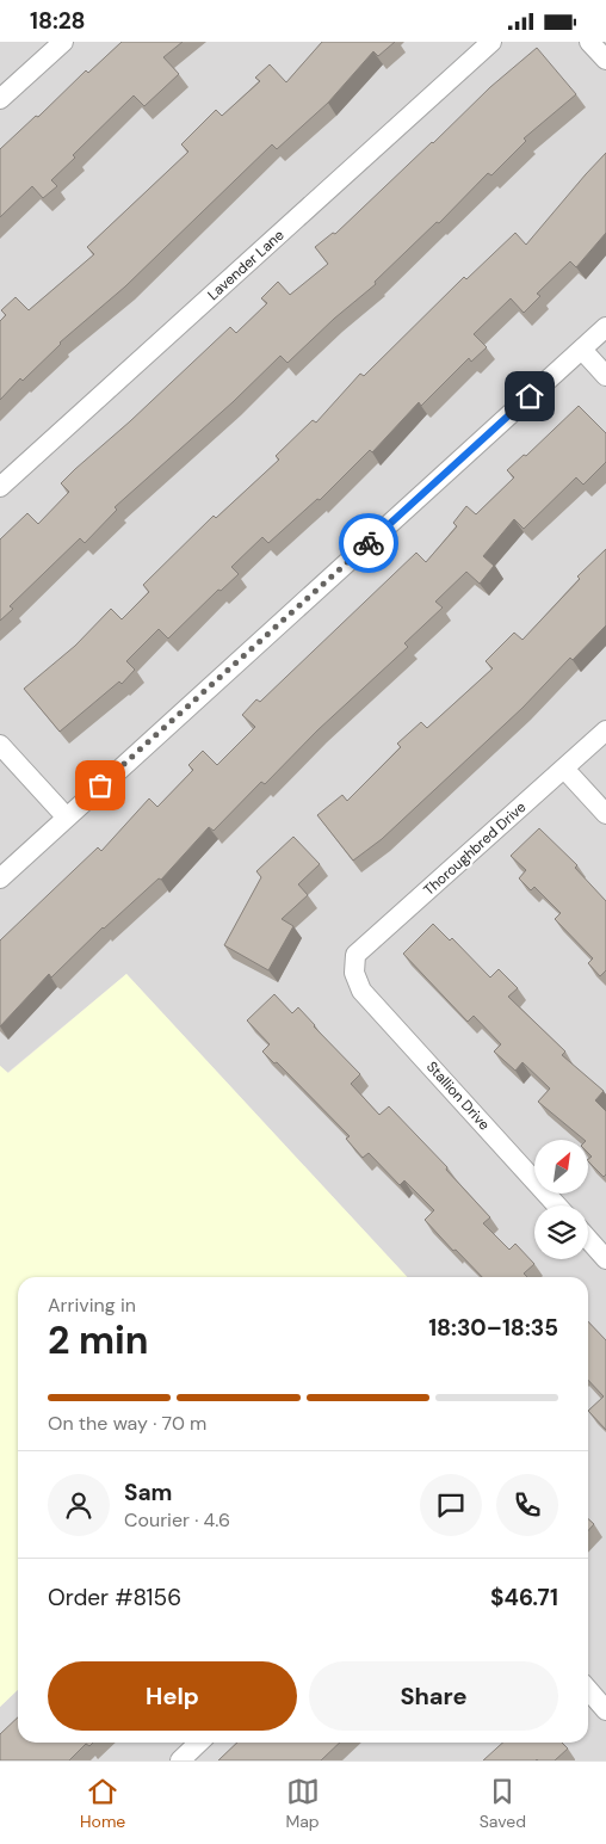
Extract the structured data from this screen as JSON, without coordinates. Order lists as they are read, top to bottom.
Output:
{
  "streets": {
    "street": ["Lavender Lane", "Thoroughbred Drive", "Stallion Drive"]
  },
  "crossings": [
    ["Thoroughbred Drive", "Stallion Drive"]
  ],
  "north": "top right",
  "page": {
    "status": "18:28",
    "heading": ["2 min", "Arriving in", "18:30–18:35"],
    "panel": [
      "Sam",
      "Courier · 4.6",
      "Order #8156",
      "$46.71"
    ],
    "bar": "On the way · 70 m",
    "buttons": ["Help", "Share"],
    "tabs": ["Home", "Map", "Saved"]
  }
}
